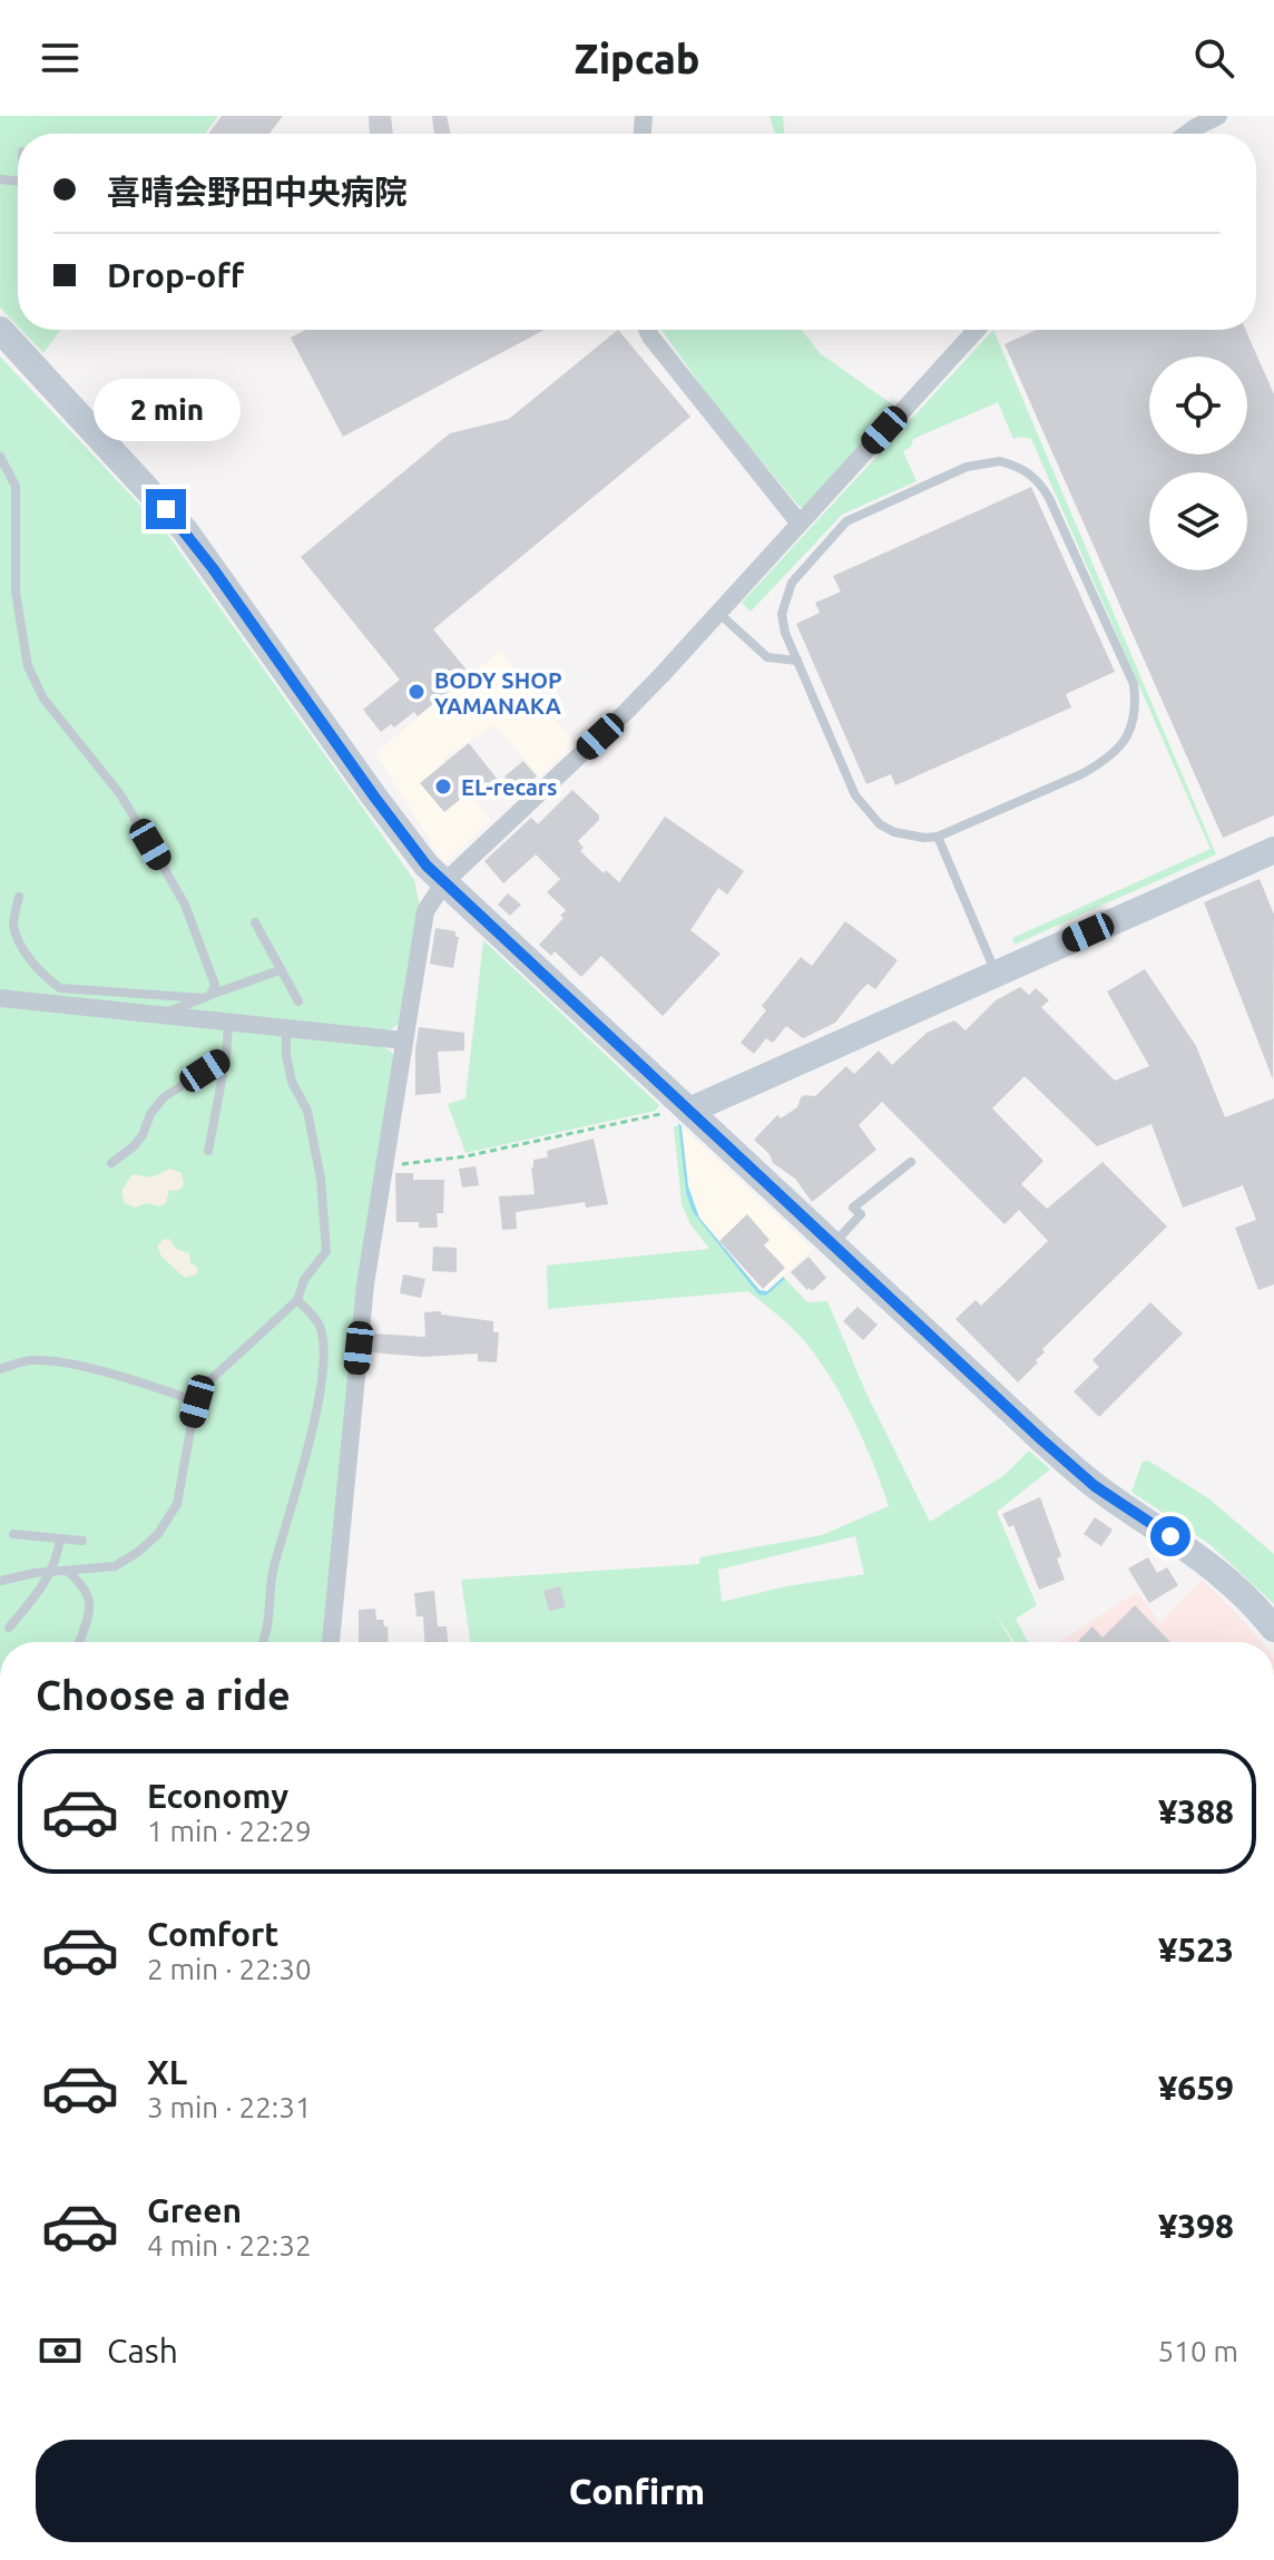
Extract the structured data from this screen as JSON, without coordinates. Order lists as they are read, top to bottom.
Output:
{
  "places": ["BODY SHOP YAMANAKA", "EL-recars"],
  "page": {
    "header": "Zipcab",
    "banner": ["喜晴会野田中央病院", "Drop-off"],
    "bubble": "2 min",
    "heading": "Choose a ride",
    "list": [
      {
        "name": "Economy",
        "note": "1 min · 22:29",
        "value": "¥388"
      },
      {
        "name": "Comfort",
        "note": "2 min · 22:30",
        "value": "¥523"
      },
      {
        "name": "XL",
        "note": "3 min · 22:31",
        "value": "¥659"
      },
      {
        "name": "Green",
        "note": "4 min · 22:32",
        "value": "¥398"
      }
    ],
    "pay": ["Cash", "510 m"],
    "buttons": "Confirm"
  }
}
